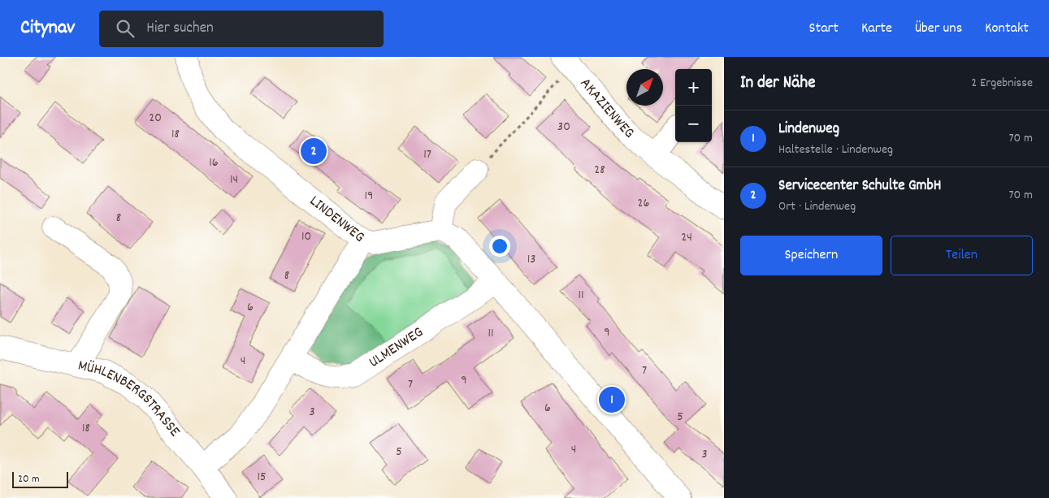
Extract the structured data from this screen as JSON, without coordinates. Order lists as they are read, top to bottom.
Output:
{
  "streets": {
    "street": [
      "AKAZIENWEG",
      "LINDENWEG",
      "ULMENWEG",
      "MÜHLENBERGSTRASSE"
    ]
  },
  "house_numbers": [
    "20",
    "30",
    "18",
    "17",
    "16",
    "28",
    "14",
    "19",
    "26",
    "8",
    "10",
    "24",
    "13",
    "8",
    "11",
    "6",
    "9",
    "11",
    "4",
    "7",
    "9",
    "7",
    "6",
    "3",
    "5",
    "18",
    "4",
    "5",
    "3",
    "15"
  ],
  "scale_bar": "20 m",
  "north": "top right",
  "page": {
    "header": "Citynav",
    "search": "Hier suchen",
    "nav": [
      "Start",
      "Karte",
      "Über uns",
      "Kontakt"
    ],
    "heading": ["In der Nähe", "2 Ergebnisse"],
    "map_buttons": ["+", "−"],
    "list": [
      {
        "mark": "1",
        "name": "Lindenweg",
        "note": "Haltestelle · Lindenweg",
        "value": "70 m"
      },
      {
        "mark": "2",
        "name": "Servicecenter Schulte GmbH",
        "note": "Ort · Lindenweg",
        "value": "70 m"
      }
    ],
    "pins": ["2", "1"],
    "buttons": ["Speichern", "Teilen"],
    "scale": "20 m"
  }
}
